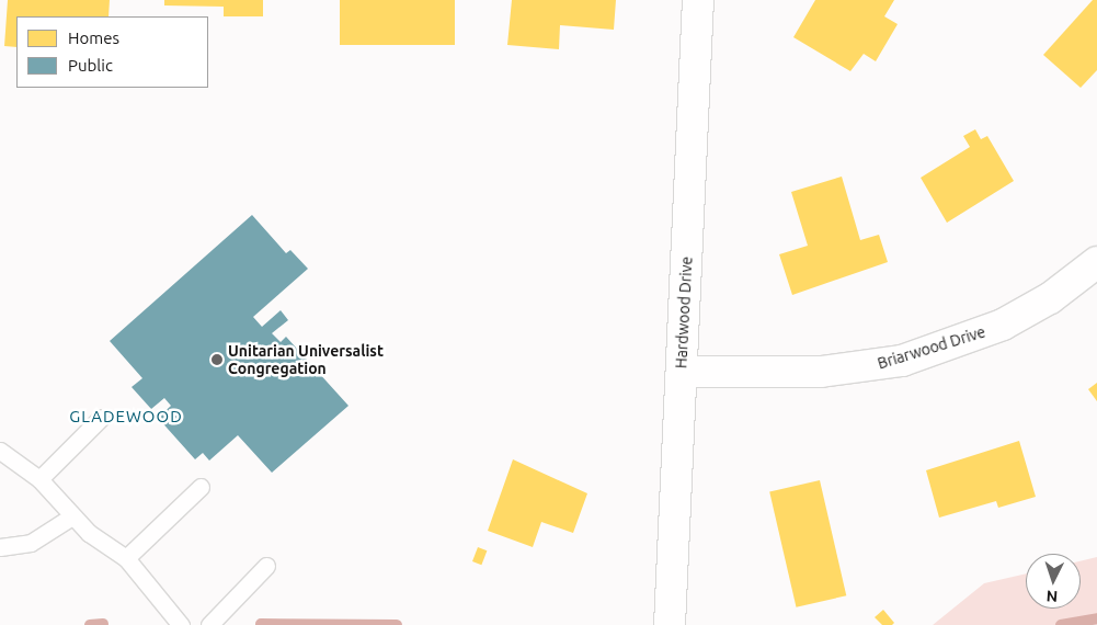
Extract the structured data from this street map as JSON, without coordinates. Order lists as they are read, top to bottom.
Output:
{
  "streets": {
    "street": ["Hardwood Drive", "Briarwood Drive"]
  },
  "crossings": [
    ["Hardwood Drive", "Briarwood Drive"]
  ],
  "districts": ["GLADEWOOD"],
  "places": ["Unitarian Universalist Congregation"],
  "legend": ["Homes", "Public"],
  "north": "bottom"
}
